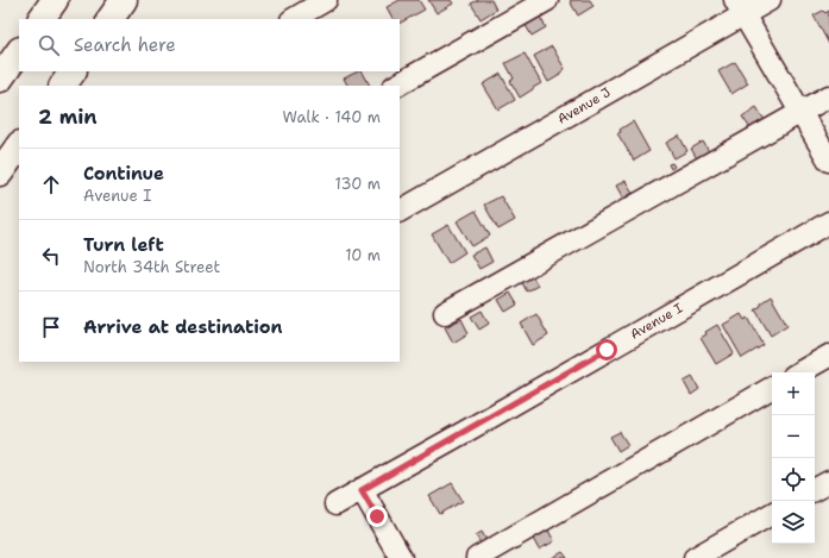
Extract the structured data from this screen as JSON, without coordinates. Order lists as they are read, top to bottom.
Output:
{
  "streets": {
    "street": ["Avenue J", "Avenue I"]
  },
  "page": {
    "search": "Search here",
    "heading": ["2 min", "Walk · 140 m"],
    "list": [
      ["Continue", "Avenue I", "130 m"],
      ["Turn left", "North 34th Street", "10 m"],
      "Arrive at destination"
    ],
    "map_buttons": ["+", "−"]
  }
}
